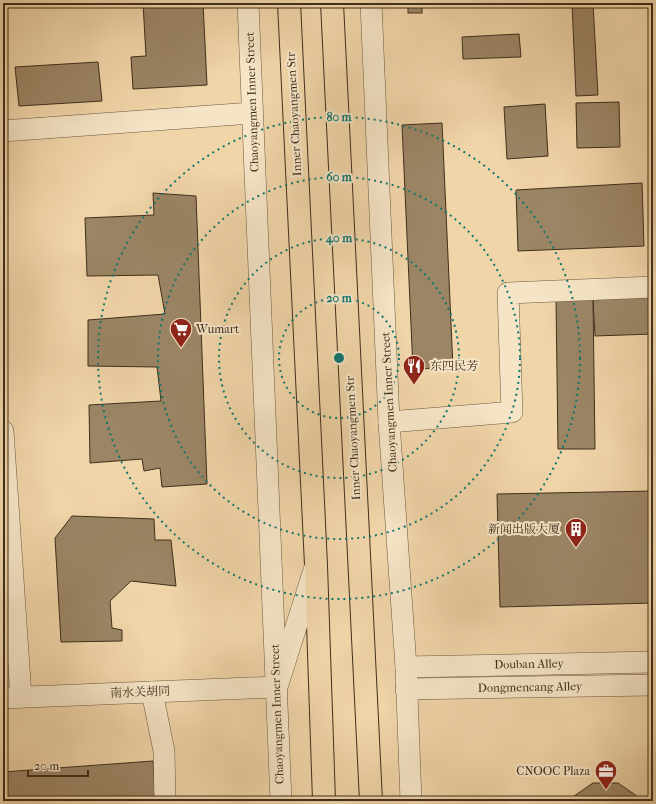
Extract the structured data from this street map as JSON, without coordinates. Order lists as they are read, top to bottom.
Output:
{
  "streets": {
    "main road": ["Inner Chaoyangmen Str"],
    "street": [
      "Chaoyangmen Inner Street",
      "Douban Alley",
      "Dongmencang Alley",
      "南水关胡同"
    ]
  },
  "crossings": [
    ["Chaoyangmen Inner Street", "Douban Alley"],
    ["Chaoyangmen Inner Street", "Dongmencang Alley"],
    ["Chaoyangmen Inner Street", "南水关胡同"]
  ],
  "places": {
    "supermarket": ["Wumart"],
    "restaurant": ["东四民芳"],
    "building": ["新闻出版大厦"],
    "office": ["CNOOC Plaza"]
  },
  "scale_bar": "20 m",
  "rings": [
    "80 m",
    "60 m",
    "40 m",
    "20 m"
  ]
}
